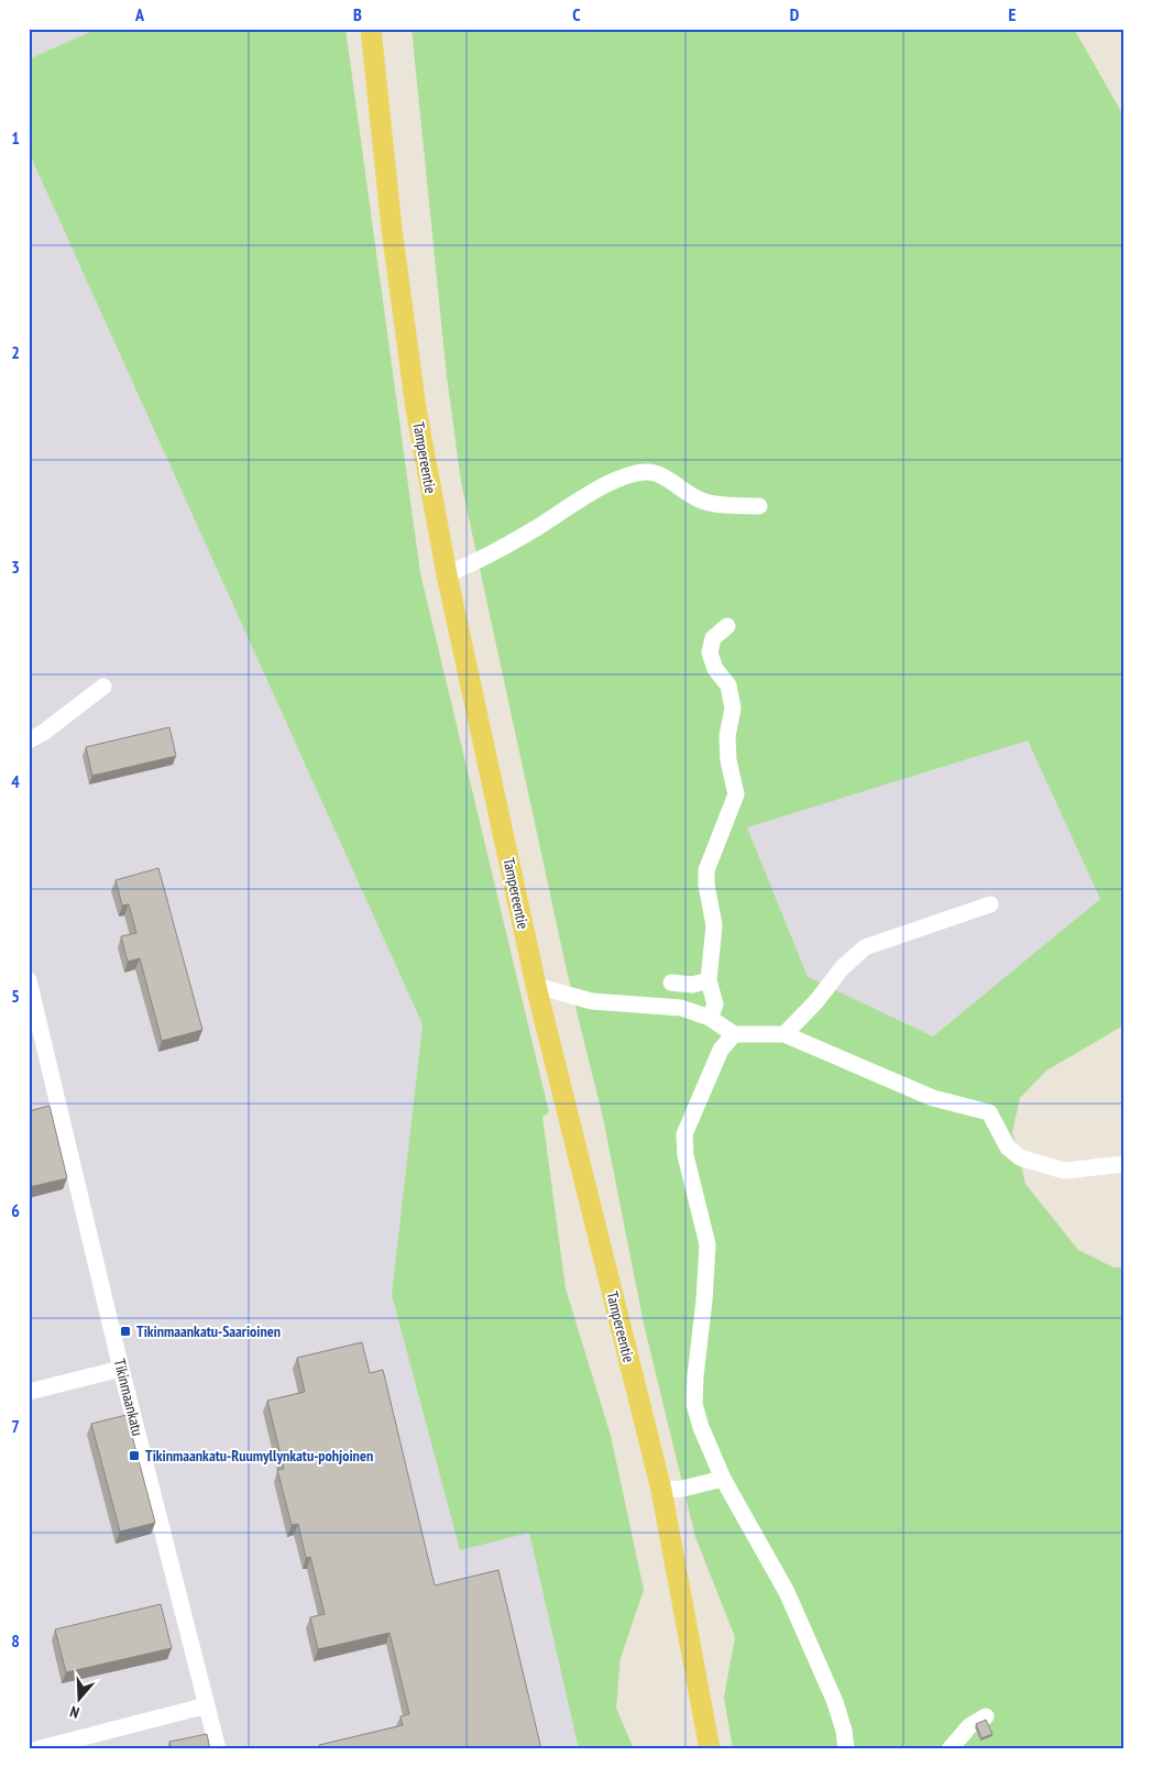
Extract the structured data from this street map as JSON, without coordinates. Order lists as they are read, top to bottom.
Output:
{
  "streets": {
    "main road": ["Tampereentie"],
    "street": ["Tikinmaankatu"]
  },
  "places": {
    "transit": ["Tikinmaankatu-Saarioinen", "Tikinmaankatu-Ruumyllynkatu-pohjoinen"]
  },
  "north": "bottom",
  "grid": {
    "columns": [
      "A",
      "B",
      "C",
      "D",
      "E"
    ],
    "rows": [
      "1",
      "2",
      "3",
      "4",
      "5",
      "6",
      "7",
      "8"
    ]
  }
}
